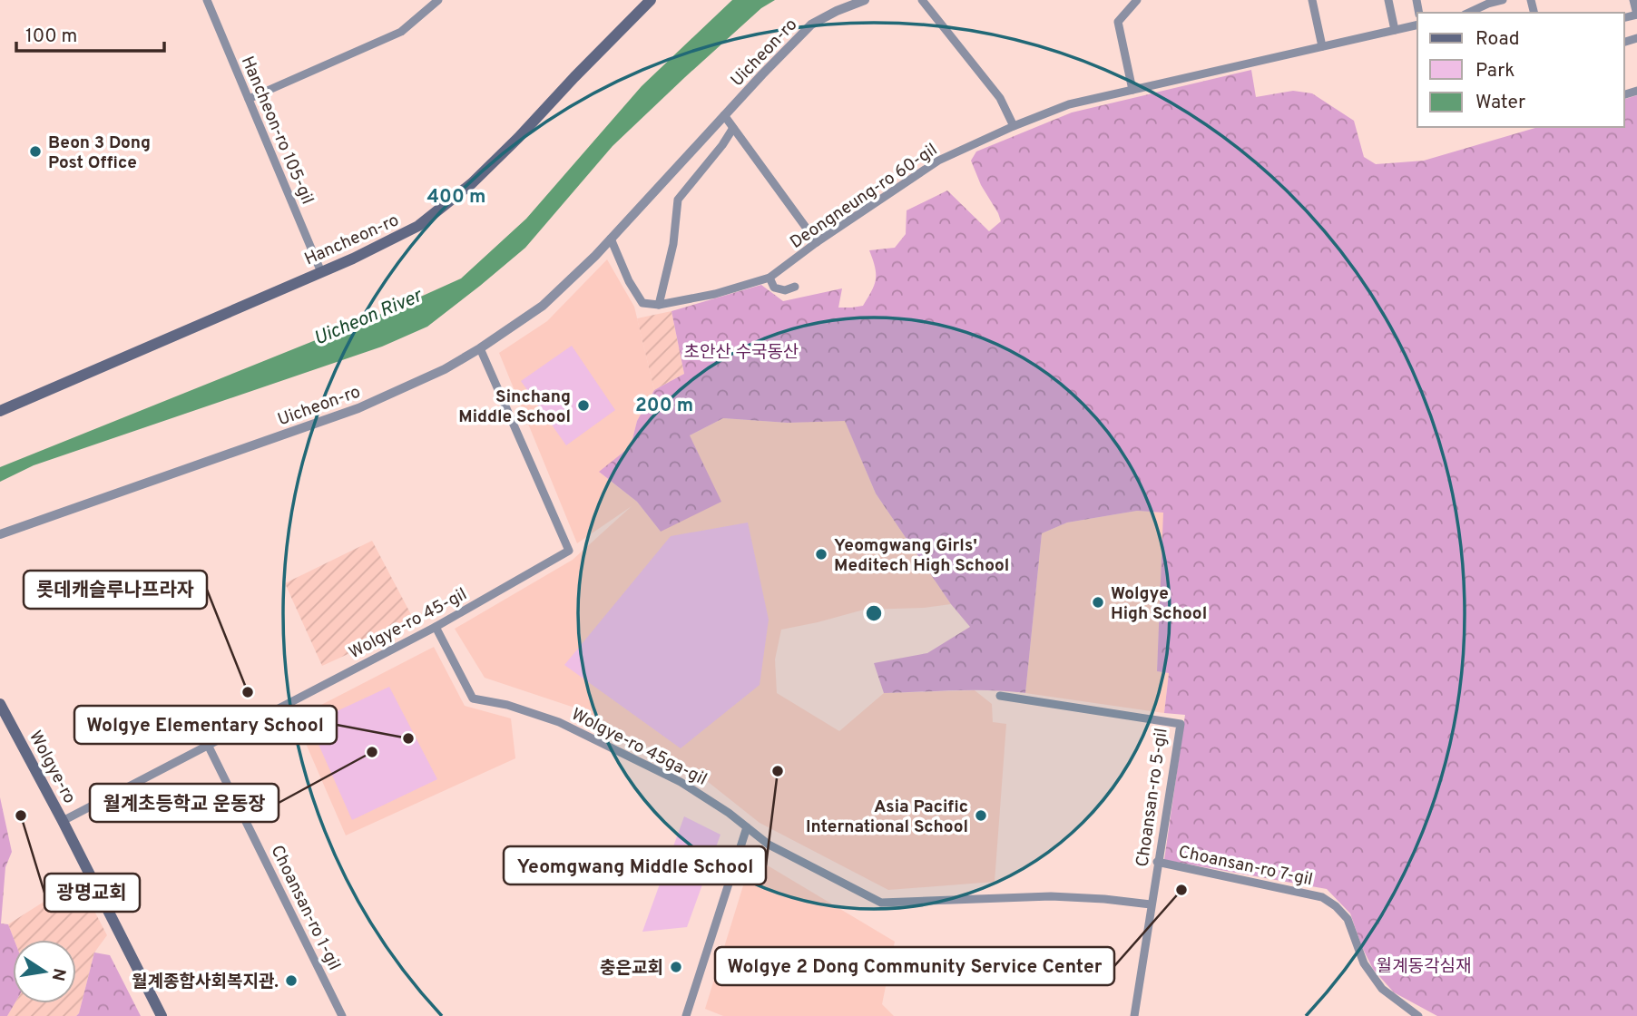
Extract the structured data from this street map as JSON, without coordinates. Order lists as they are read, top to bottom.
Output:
{
  "streets": {
    "main road": ["Hancheon-ro", "Wolgye-ro"],
    "street": [
      "Uicheon-ro",
      "Hancheon-ro 105-gil",
      "Deongneung-ro 60-gil",
      "Wolgye-ro 45-gil",
      "Wolgye-ro 45ga-gil",
      "Choansan-ro 5-gil",
      "Choansan-ro 7-gil",
      "Choansan-ro 1-gil"
    ]
  },
  "crossings": [
    ["Uicheon-ro", "Deongneung-ro 60-gil"],
    ["Uicheon-ro", "Wolgye-ro 45-gil"],
    ["Hancheon-ro 105-gil", "Hancheon-ro"],
    ["Wolgye-ro 45-gil", "Wolgye-ro 45ga-gil"],
    ["Wolgye-ro 45-gil", "Wolgye-ro"],
    ["Wolgye-ro 45-gil", "Choansan-ro 1-gil"],
    ["Wolgye-ro 45ga-gil", "Choansan-ro 5-gil"],
    ["Choansan-ro 5-gil", "Choansan-ro 7-gil"]
  ],
  "water": ["Uicheon River"],
  "parks": ["초안산 수국동산", "월계동각심재"],
  "places": [
    "Beon 3 Dong Post Office",
    "Sinchang Middle School",
    "Yeomgwang Girls' Meditech High School",
    "Wolgye High School",
    "롯데캐슬루나프라자",
    "Wolgye Elementary School",
    "월계초등학교 운동장",
    "Yeomgwang Middle School",
    "광명교회",
    "Asia Pacific International School",
    "Wolgye 2 Dong Community Service Center",
    "충은교회",
    "월계종합사회복지관."
  ],
  "legend": ["Road", "Park", "Water"],
  "scale_bar": "100 m",
  "north": "right",
  "rings": ["400 m", "200 m"]
}
